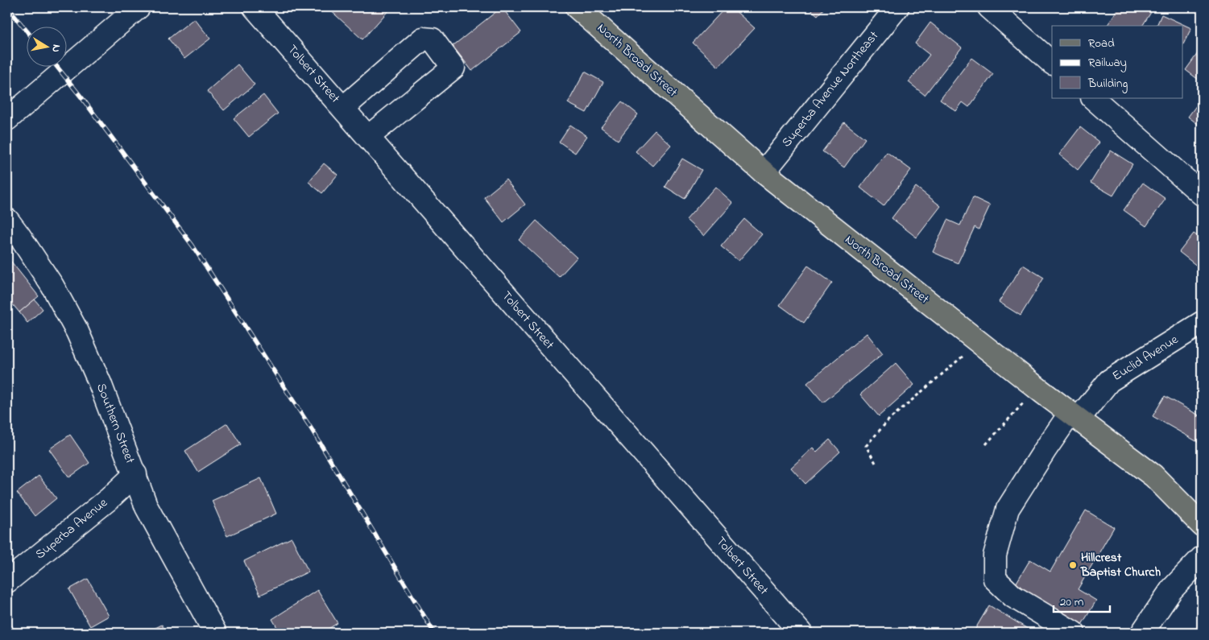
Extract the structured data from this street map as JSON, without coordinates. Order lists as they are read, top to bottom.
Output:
{
  "streets": {
    "main road": ["North Broad Street"],
    "street": [
      "Tolbert Street",
      "Superba Avenue Northeast",
      "Euclid Avenue",
      "Southern Street",
      "Superba Avenue"
    ]
  },
  "crossings": [
    ["North Broad Street", "Superba Avenue Northeast"],
    ["North Broad Street", "Euclid Avenue"],
    ["Southern Street", "Superba Avenue"]
  ],
  "places": ["Hillcrest Baptist Church"],
  "legend": ["Road", "Railway", "Building"],
  "scale_bar": "20 m",
  "north": "right"
}
